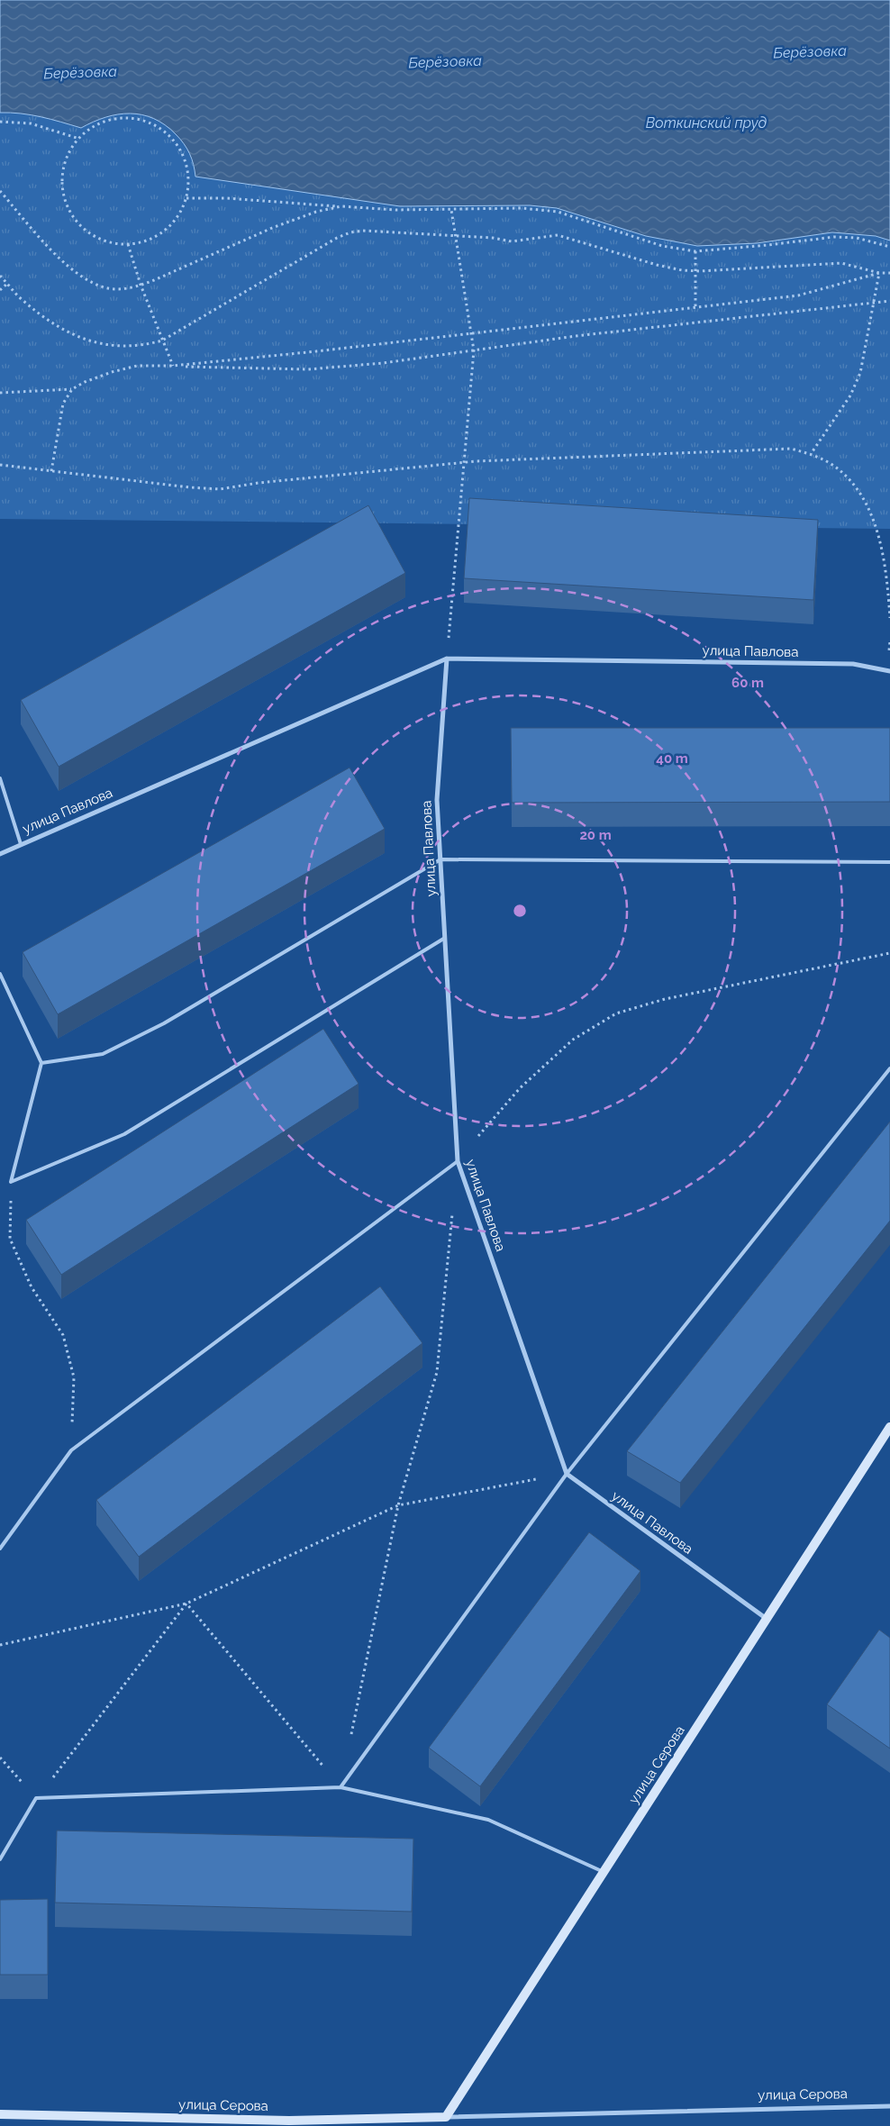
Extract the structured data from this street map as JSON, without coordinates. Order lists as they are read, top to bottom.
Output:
{
  "streets": {
    "main road": ["улица Серова"],
    "street": ["улица Павлова"]
  },
  "crossings": [
    ["улица Павлова", "улица Серова"]
  ],
  "water": ["Берёзовка", "Воткинский пруд"],
  "rings": ["60 m", "40 m", "20 m"]
}
